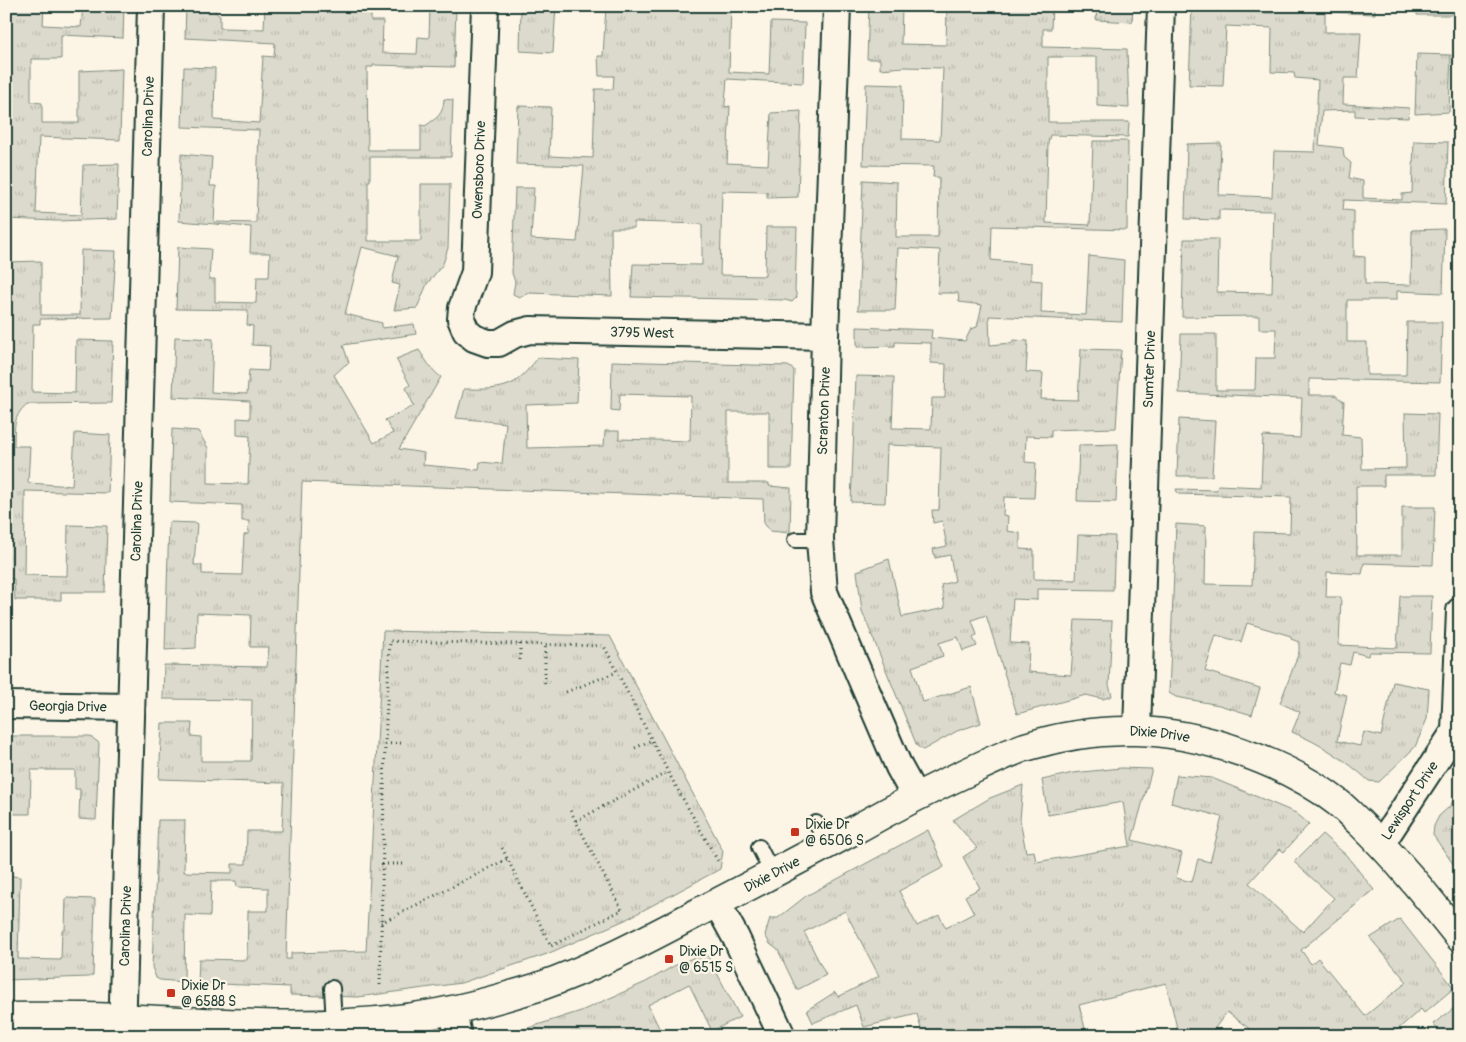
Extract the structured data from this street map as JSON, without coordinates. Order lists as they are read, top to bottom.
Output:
{
  "streets": {
    "street": [
      "Carolina Drive",
      "Owensboro Drive",
      "3795 West",
      "Sumter Drive",
      "Scranton Drive",
      "Georgia Drive",
      "Dixie Drive",
      "Lewisport Drive"
    ]
  },
  "crossings": [
    ["Carolina Drive", "Georgia Drive"],
    ["Carolina Drive", "Dixie Drive"],
    ["Owensboro Drive", "3795 West"],
    ["3795 West", "Scranton Drive"],
    ["Sumter Drive", "Dixie Drive"],
    ["Scranton Drive", "Dixie Drive"],
    ["Dixie Drive", "Lewisport Drive"]
  ],
  "places": {
    "transit": ["Dixie Dr @ 6506 S", "Dixie Dr @ 6515 S", "Dixie Dr @ 6588 S"]
  }
}
